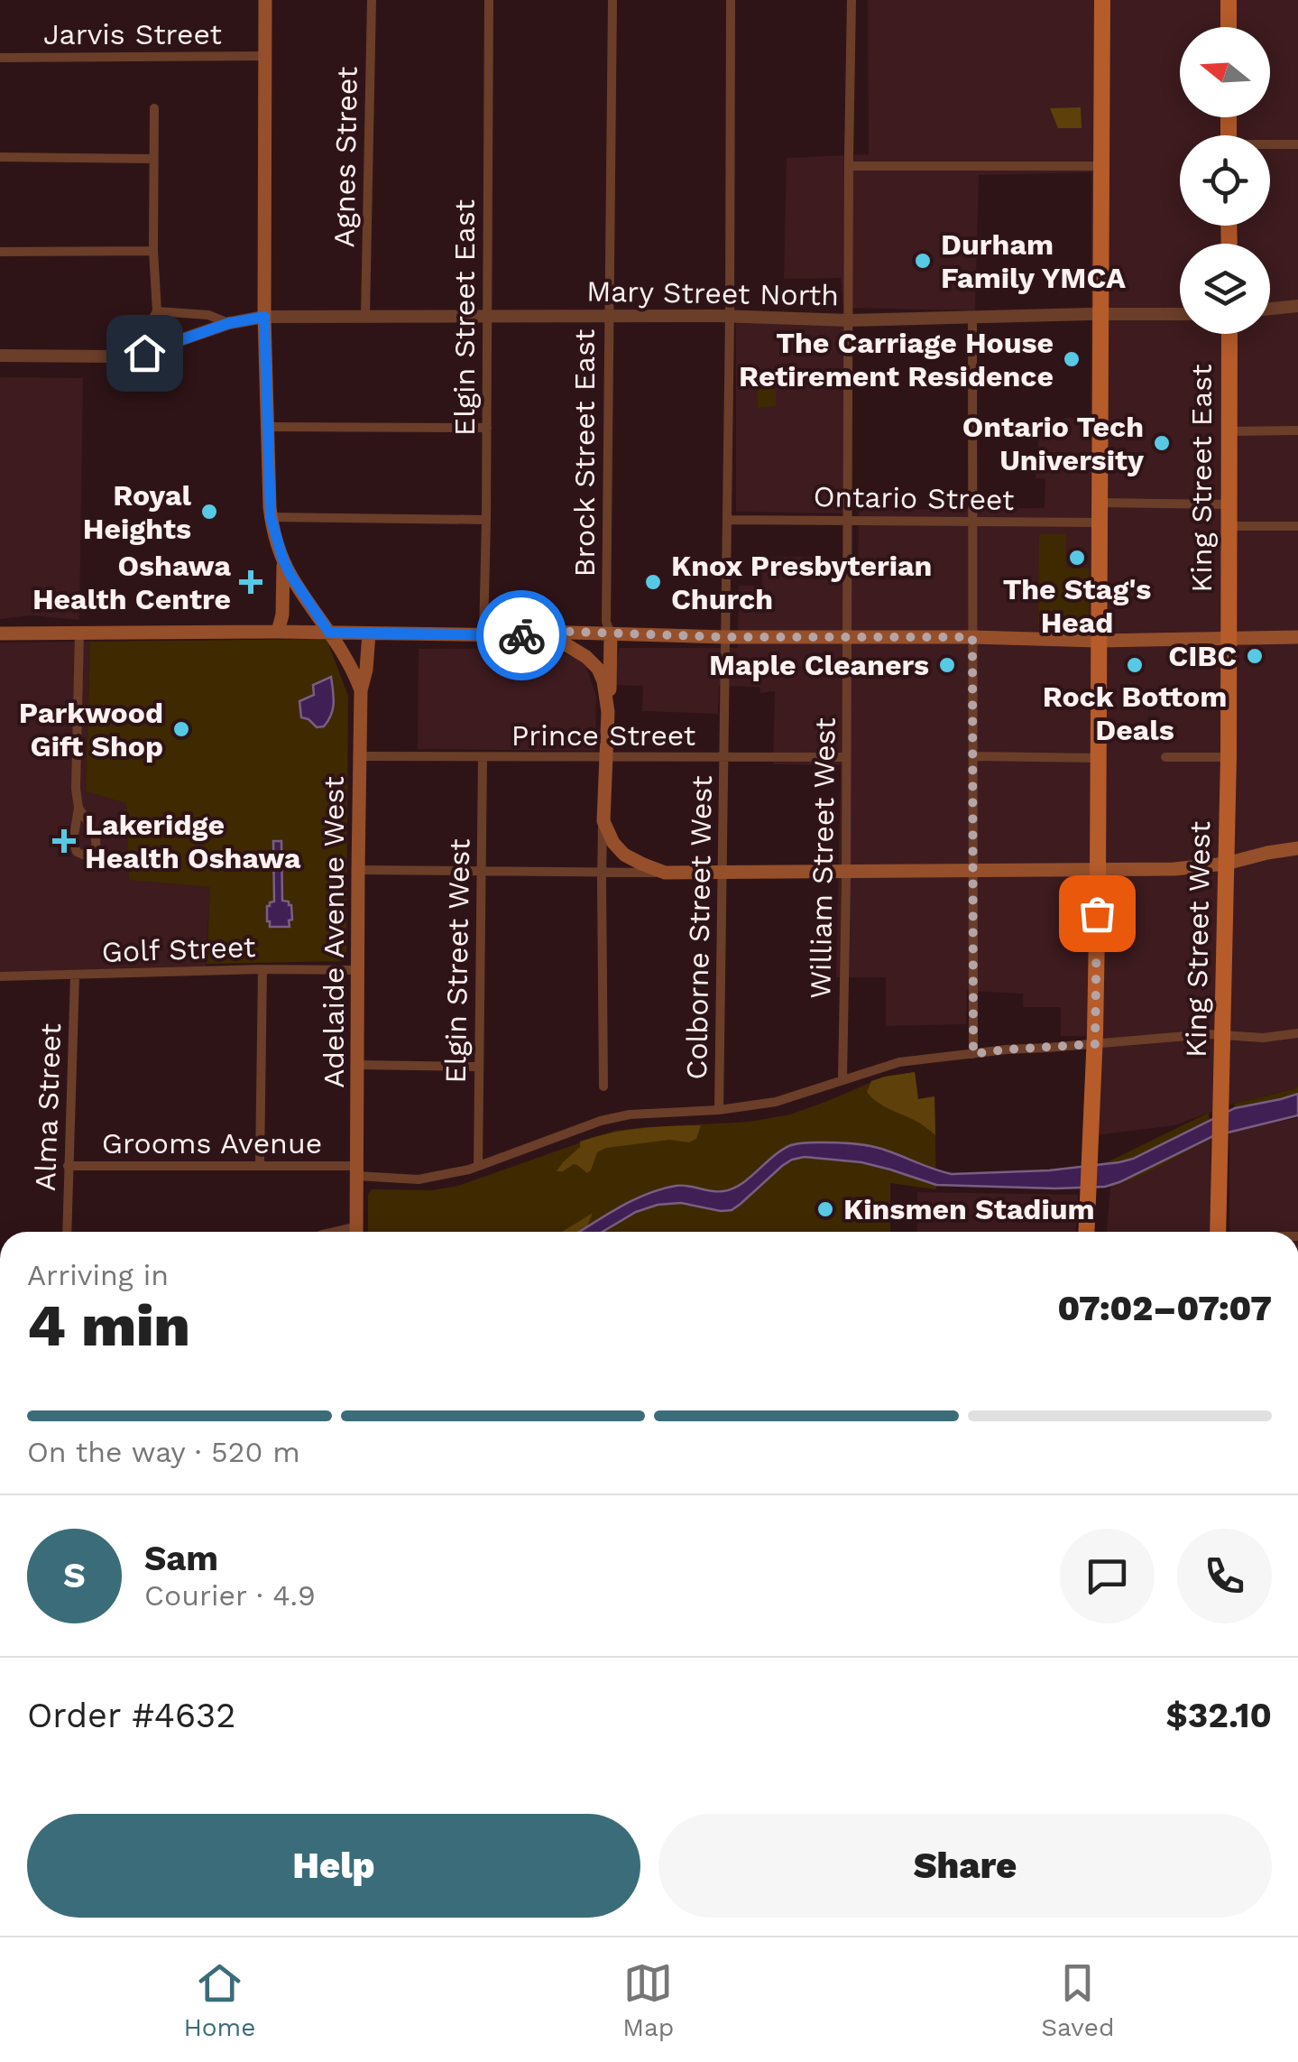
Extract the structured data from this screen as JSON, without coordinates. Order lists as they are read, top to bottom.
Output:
{
  "streets": {
    "main road": ["King Street East", "Adelaide Avenue West", "King Street West"],
    "street": [
      "Jarvis Street",
      "Agnes Street",
      "Mary Street North",
      "Elgin Street East",
      "Brock Street East",
      "Ontario Street",
      "Prince Street",
      "William Street West",
      "Colborne Street West",
      "Golf Street",
      "Elgin Street West",
      "Alma Street",
      "Grooms Avenue"
    ]
  },
  "crossings": [
    ["Agnes Street", "Mary Street North"],
    ["Mary Street North", "Elgin Street East"],
    ["Mary Street North", "Brock Street East"],
    ["Mary Street North", "William Street West"],
    ["Mary Street North", "Colborne Street West"],
    ["King Street East", "King Street West"],
    ["Ontario Street", "William Street West"],
    ["Ontario Street", "Colborne Street West"],
    ["Prince Street", "William Street West"],
    ["Prince Street", "Colborne Street West"],
    ["Prince Street", "Adelaide Avenue West"],
    ["Prince Street", "Elgin Street West"],
    ["William Street West", "Grooms Avenue"],
    ["Colborne Street West", "Grooms Avenue"],
    ["Adelaide Avenue West", "Golf Street"],
    ["Adelaide Avenue West", "Grooms Avenue"],
    ["King Street West", "Grooms Avenue"],
    ["Golf Street", "Alma Street"],
    ["Elgin Street West", "Grooms Avenue"],
    ["Alma Street", "Grooms Avenue"]
  ],
  "places": {
    "other": [
      "Durham Family YMCA",
      "The Carriage House Retirement Residence",
      "Ontario Tech University",
      "Royal Heights",
      "The Stag's Head",
      "Knox Presbyterian Church",
      "CIBC",
      "Maple Cleaners",
      "Rock Bottom Deals",
      "Parkwood Gift Shop",
      "Kinsmen Stadium"
    ],
    "health": ["Oshawa Health Centre", "Lakeridge Health Oshawa"]
  },
  "north": "left",
  "page": {
    "heading": ["4 min", "Arriving in", "07:02–07:07"],
    "panel": [
      "Sam",
      "Courier · 4.9",
      "Order #4632",
      "$32.10"
    ],
    "bar": "On the way · 520 m",
    "round": "S",
    "buttons": ["Help", "Share"],
    "tabs": ["Home", "Map", "Saved"]
  }
}
